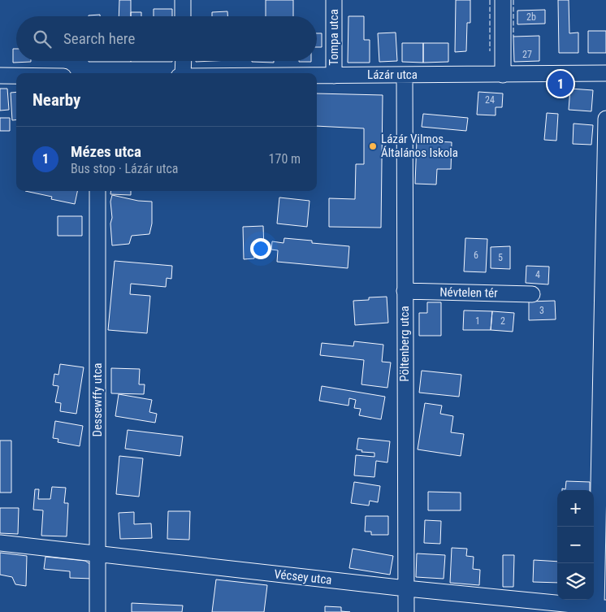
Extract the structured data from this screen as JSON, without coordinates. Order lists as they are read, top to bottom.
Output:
{
  "streets": {
    "street": [
      "Tompa utca",
      "Lázár utca",
      "Névtelen tér",
      "Pöltenberg utca",
      "Dessewffy utca",
      "Vécsey utca"
    ]
  },
  "crossings": [
    ["Tompa utca", "Lázár utca"],
    ["Lázár utca", "Pöltenberg utca"],
    ["Névtelen tér", "Pöltenberg utca"],
    ["Pöltenberg utca", "Vécsey utca"],
    ["Dessewffy utca", "Vécsey utca"]
  ],
  "places": ["Lázár Vilmos Általános Iskola"],
  "house_numbers": [
    "2b",
    "27",
    "24",
    "6",
    "5",
    "4",
    "3",
    "1",
    "2"
  ],
  "page": {
    "search": "Search here",
    "pins": "1",
    "heading": "Nearby",
    "list": [
      {
        "mark": "1",
        "name": "Mézes utca",
        "note": "Bus stop · Lázár utca",
        "value": "170 m"
      }
    ],
    "map_buttons": ["+", "−"]
  }
}
